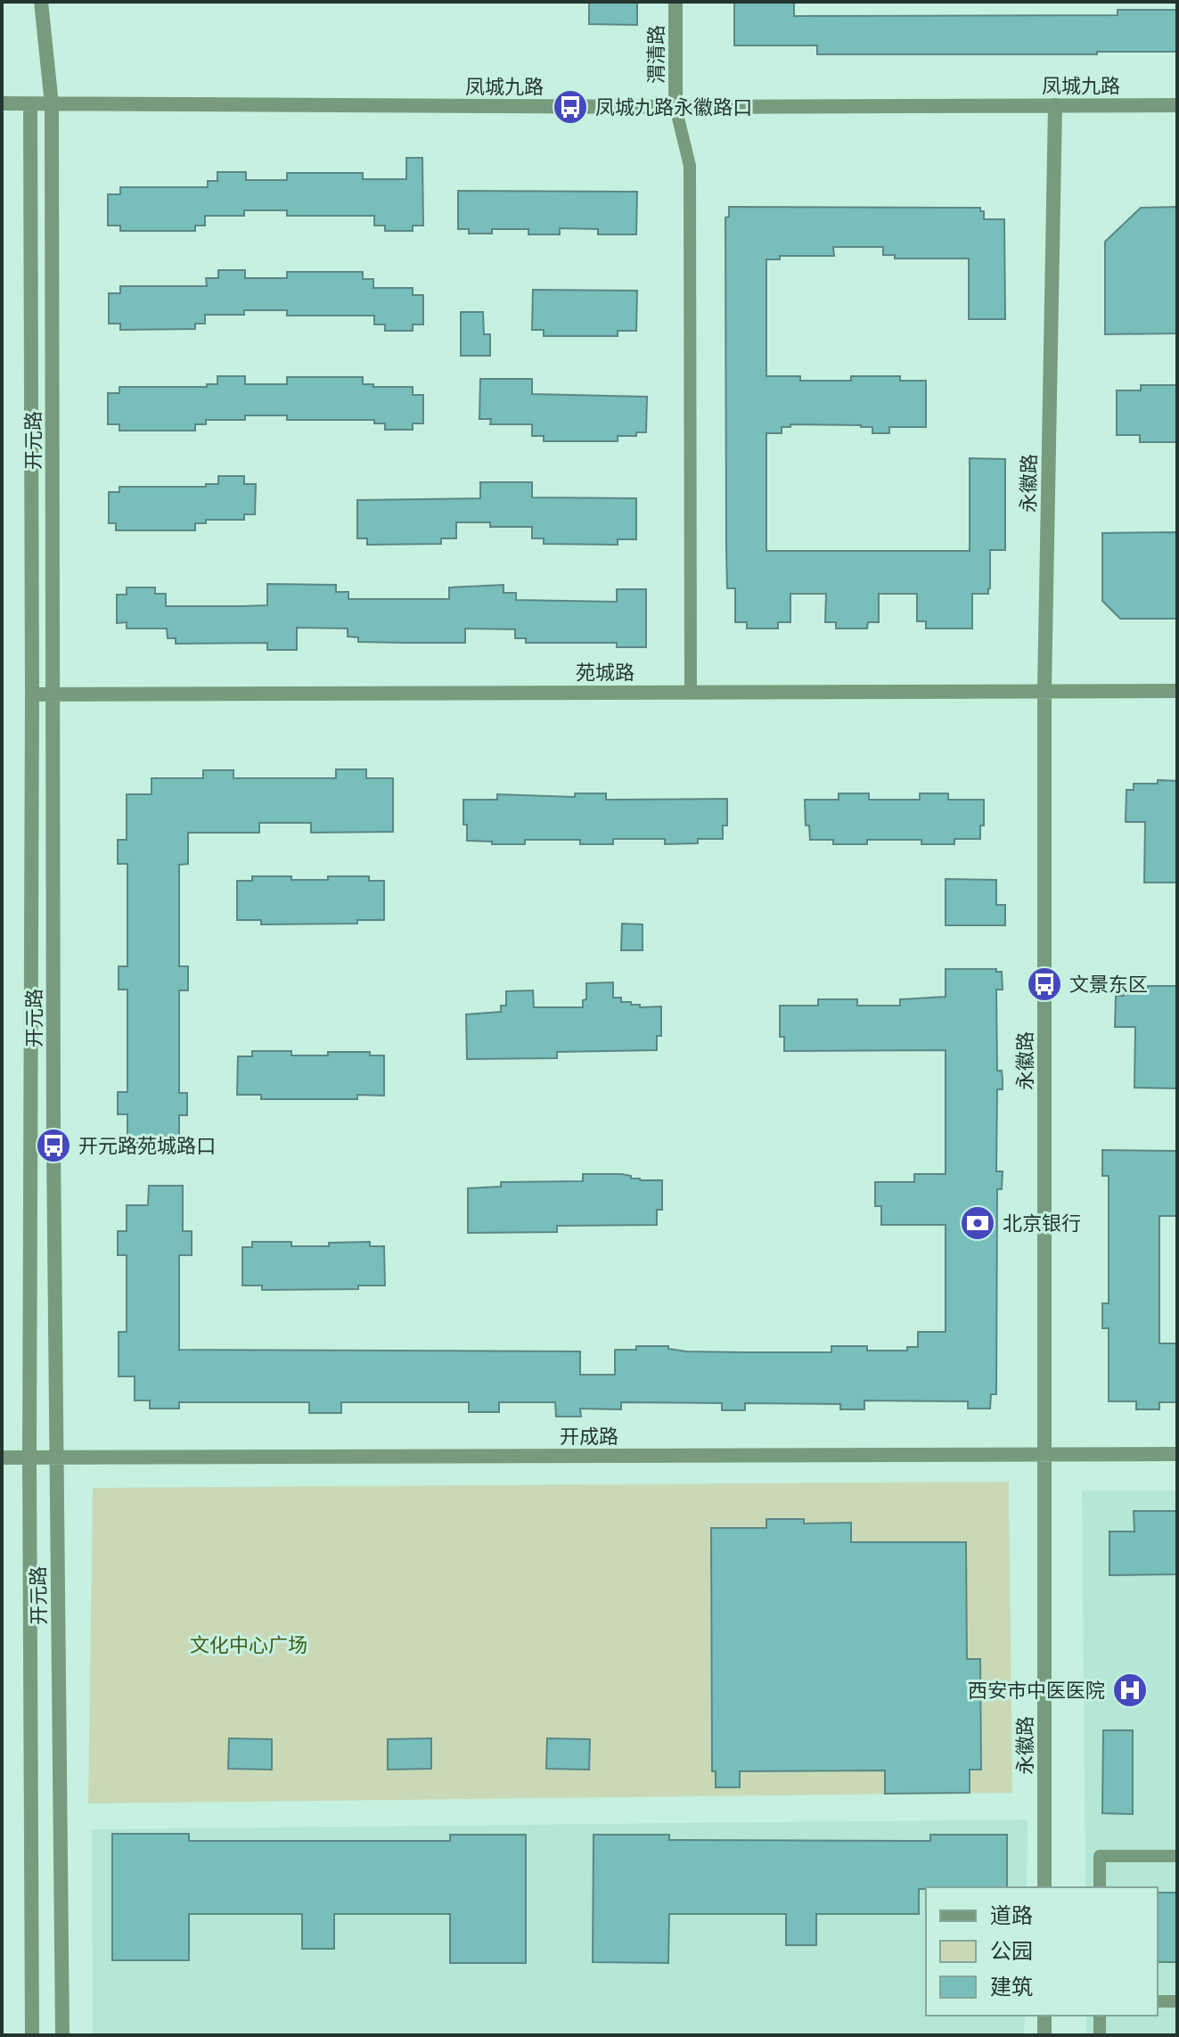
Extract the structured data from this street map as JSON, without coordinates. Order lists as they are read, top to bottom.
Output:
{
  "streets": {
    "street": [
      "渭清路",
      "凤城九路",
      "开元路",
      "永徽路",
      "苑城路",
      "开成路"
    ]
  },
  "crossings": [
    ["渭清路", "凤城九路"],
    ["凤城九路", "开元路"],
    ["凤城九路", "永徽路"],
    ["开元路", "苑城路"],
    ["开元路", "开成路"],
    ["永徽路", "苑城路"],
    ["永徽路", "开成路"]
  ],
  "parks": ["文化中心广场"],
  "places": {
    "bus stop": ["凤城九路永徽路口", "文景东区", "开元路苑城路口"],
    "bank": ["北京银行"],
    "hospital": ["西安市中医医院"]
  },
  "legend": ["道路", "公园", "建筑"]
}
